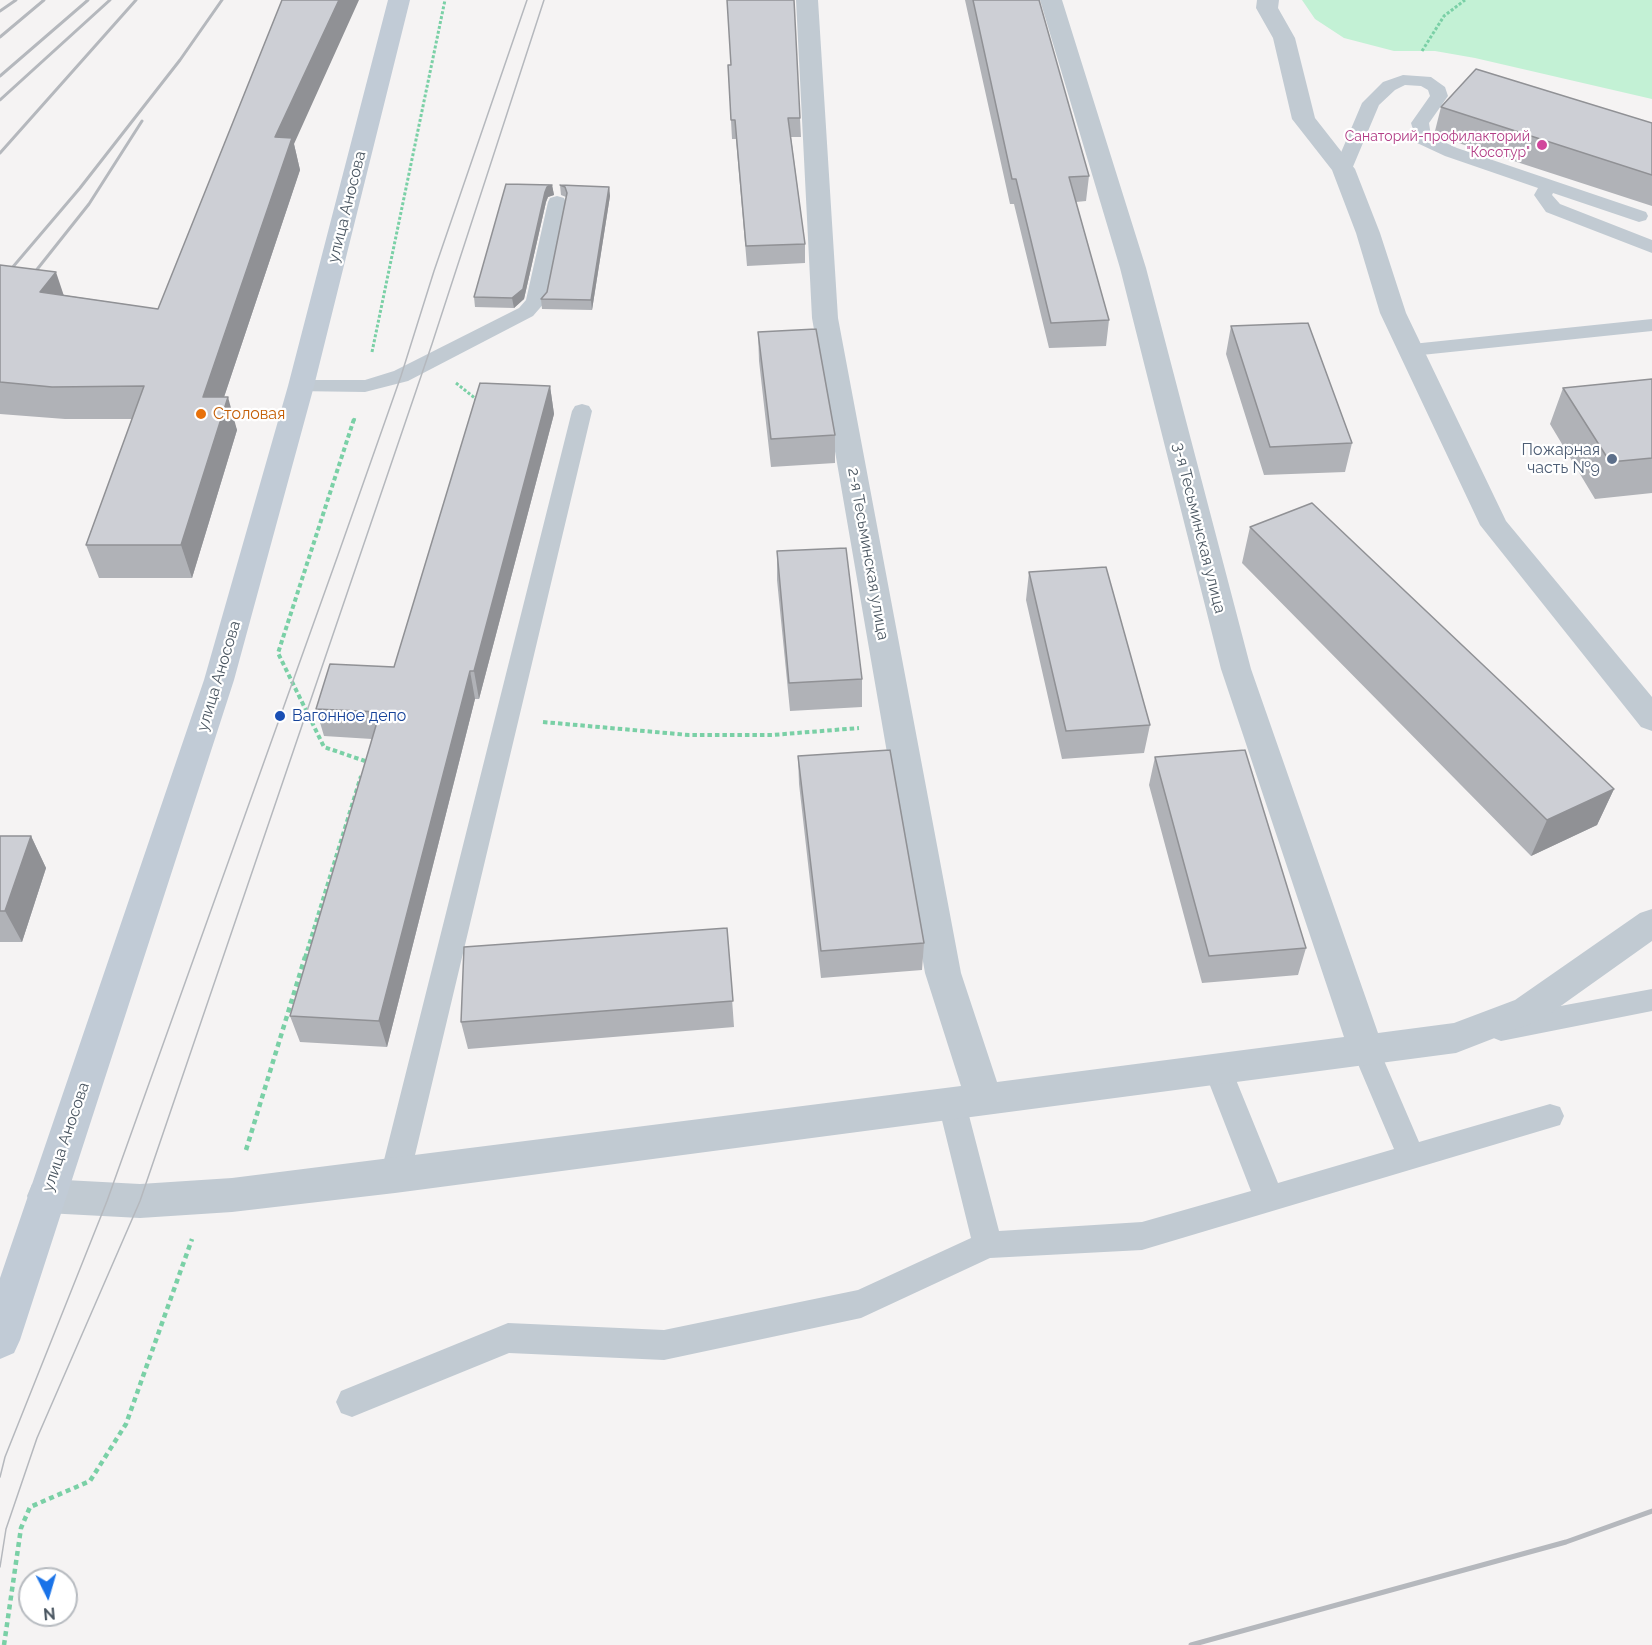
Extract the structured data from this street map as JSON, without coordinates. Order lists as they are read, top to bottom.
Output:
{
  "streets": {
    "main road": ["улица Аносова"],
    "street": ["3-я Тесьминская улица", "2-я Тесьминская улица"]
  },
  "places": [
    "Санаторий-профилакторий \"Косотур\"",
    "Столовая",
    "Пожарная часть №9",
    "Вагонное депо"
  ],
  "north": "bottom"
}
